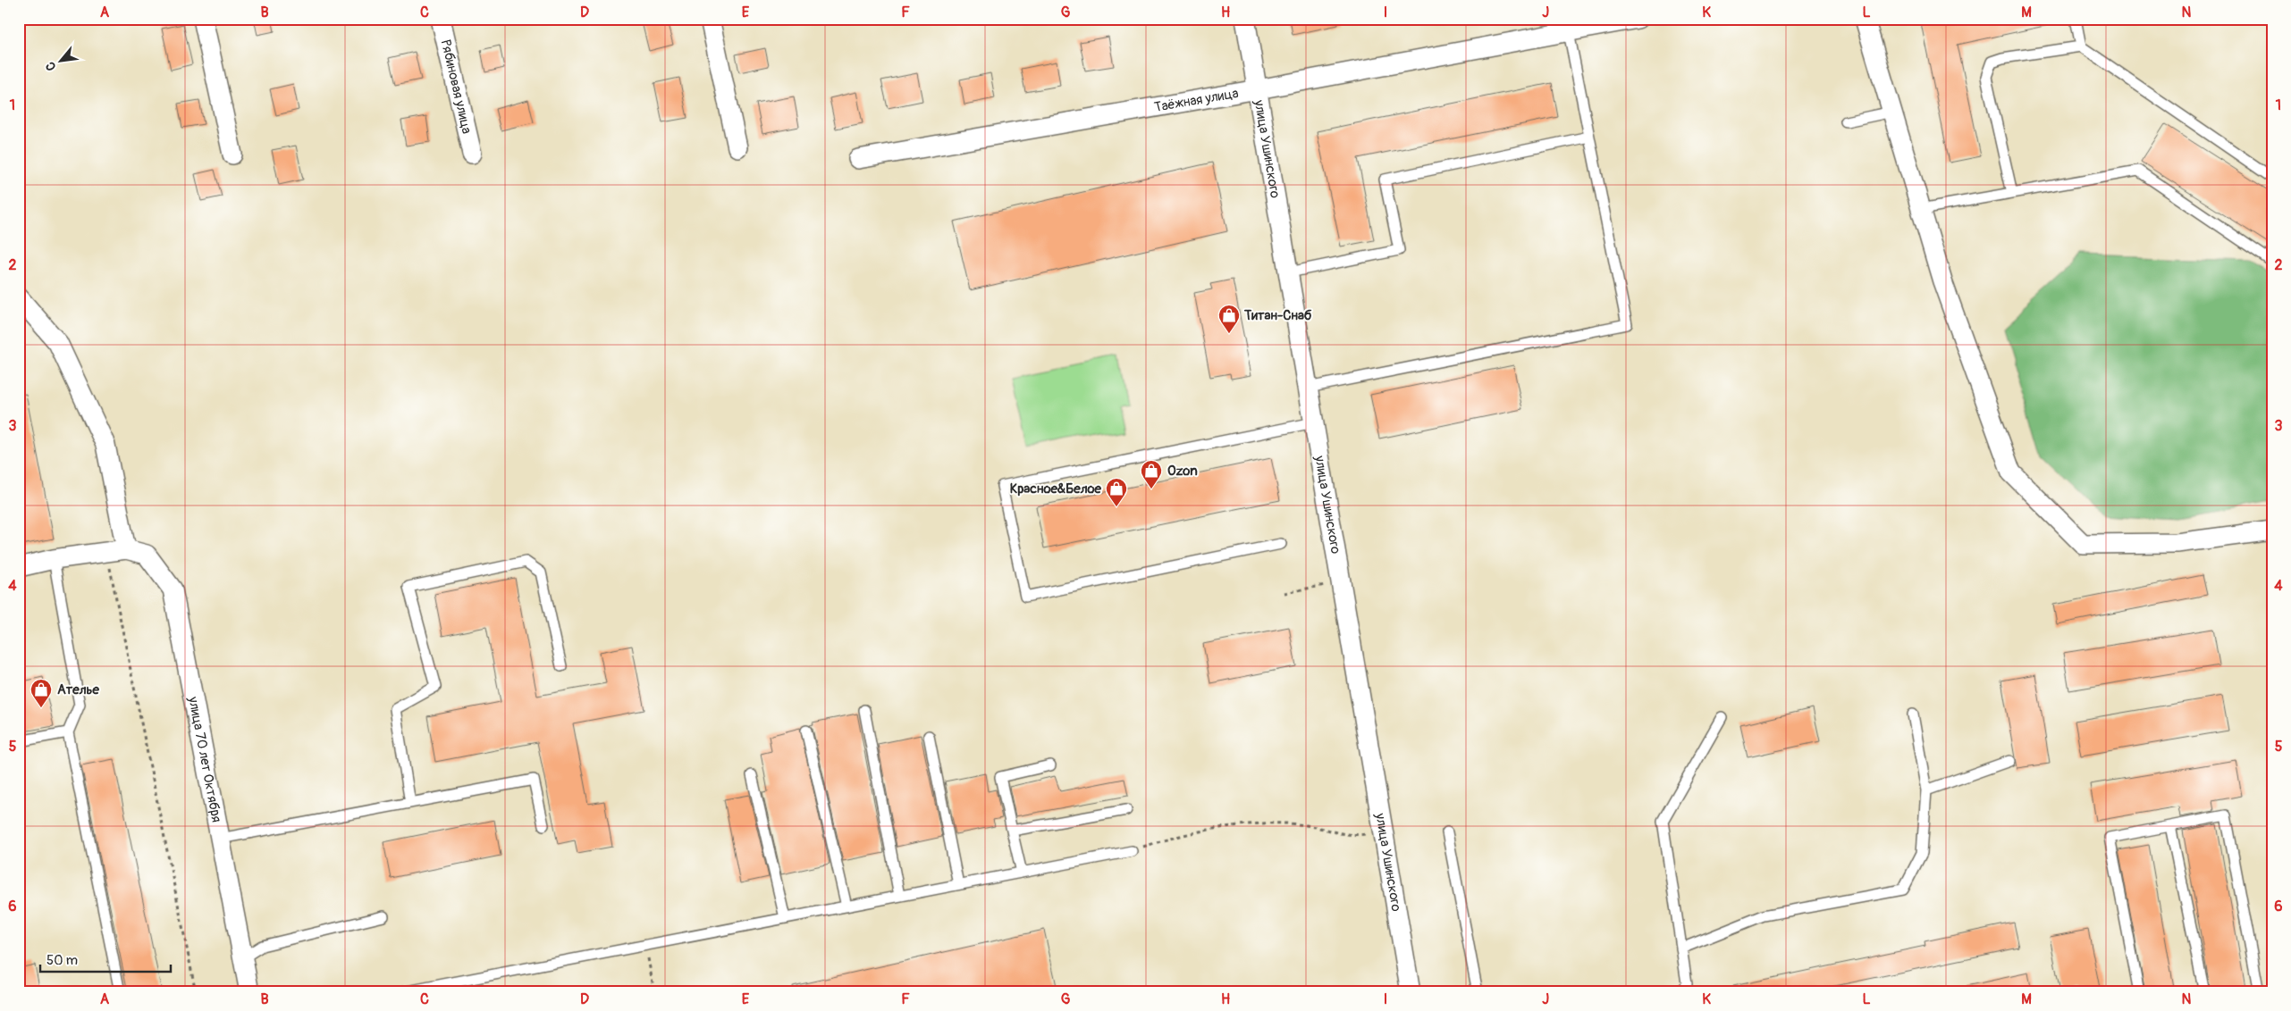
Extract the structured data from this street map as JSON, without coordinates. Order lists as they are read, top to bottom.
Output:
{
  "streets": {
    "street": [
      "Рябиновая улица",
      "Таёжная улица",
      "улица Ушинского",
      "улица 70 лет Октября"
    ]
  },
  "crossings": [
    ["Таёжная улица", "улица Ушинского"]
  ],
  "places": {
    "shop": [
      "Титан-Снаб",
      "Ozon",
      "Красное&Белое",
      "Ателье"
    ]
  },
  "scale_bar": "50 m",
  "north": "bottom left",
  "grid": {
    "columns": [
      "A",
      "B",
      "C",
      "D",
      "E",
      "F",
      "G",
      "H",
      "I",
      "J",
      "K",
      "L",
      "M",
      "N"
    ],
    "rows": [
      "1",
      "2",
      "3",
      "4",
      "5",
      "6"
    ]
  }
}
